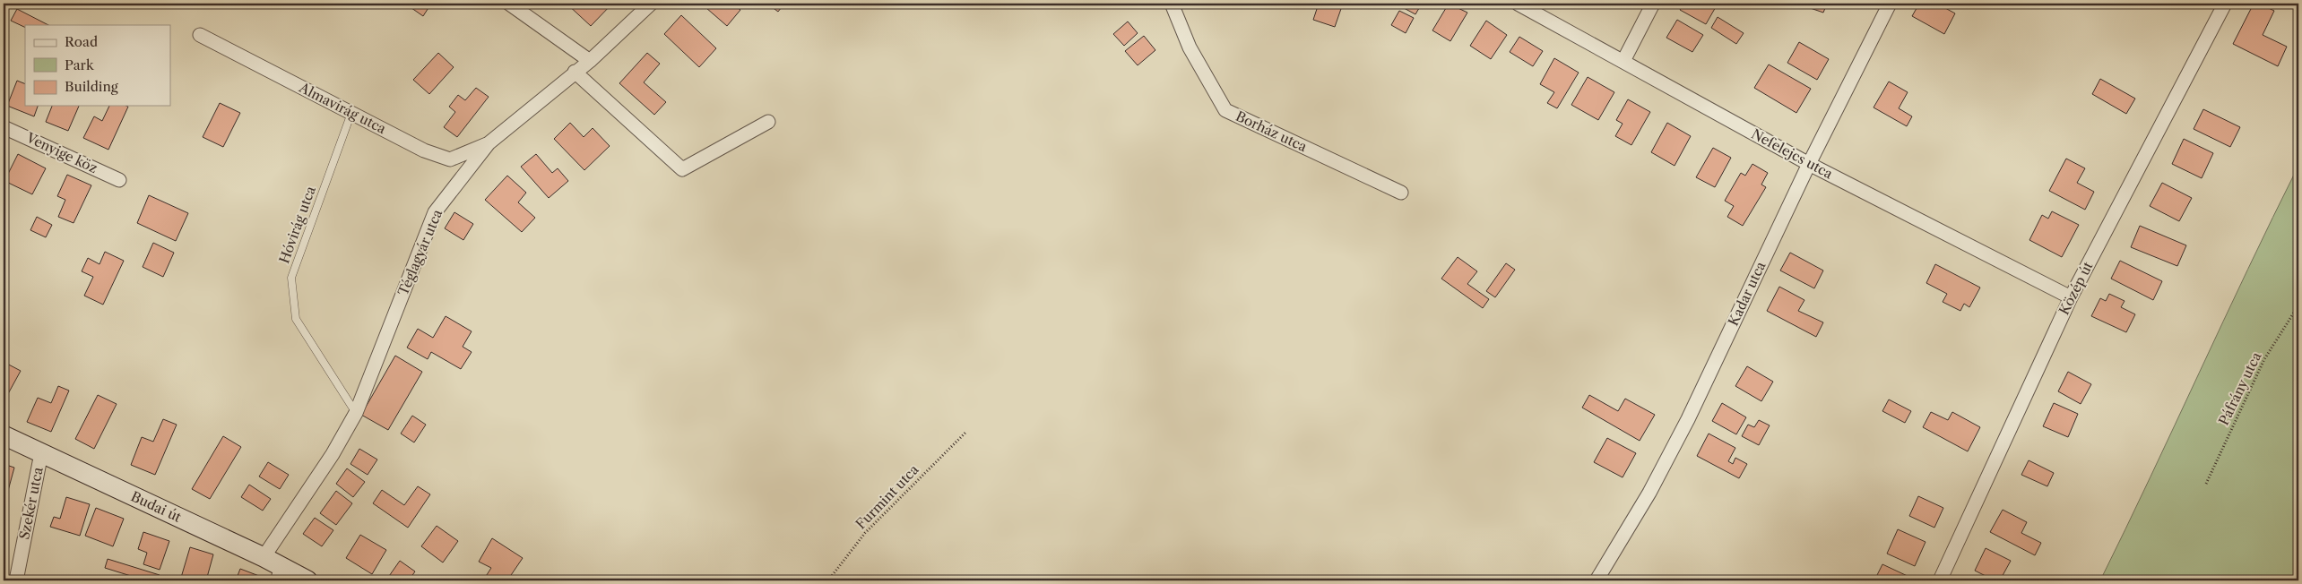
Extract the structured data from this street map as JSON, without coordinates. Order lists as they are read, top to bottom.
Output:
{
  "streets": {
    "street": [
      "Almavirág utca",
      "Borház utca",
      "Venyige köz",
      "Nefelejcs utca",
      "Téglagyár utca",
      "Közép út",
      "Kadar utca",
      "Szekér utca",
      "Budai út"
    ],
    "lane": ["Hóvirág utca"],
    "path": ["Páfrány utca", "Furmint utca"]
  },
  "crossings": [
    ["Almavirág utca", "Hóvirág utca"],
    ["Almavirág utca", "Téglagyár utca"],
    ["Nefelejcs utca", "Közép út"],
    ["Nefelejcs utca", "Kadar utca"],
    ["Hóvirág utca", "Téglagyár utca"],
    ["Téglagyár utca", "Budai út"],
    ["Szekér utca", "Budai út"]
  ],
  "legend": ["Road", "Park", "Building"]
}
